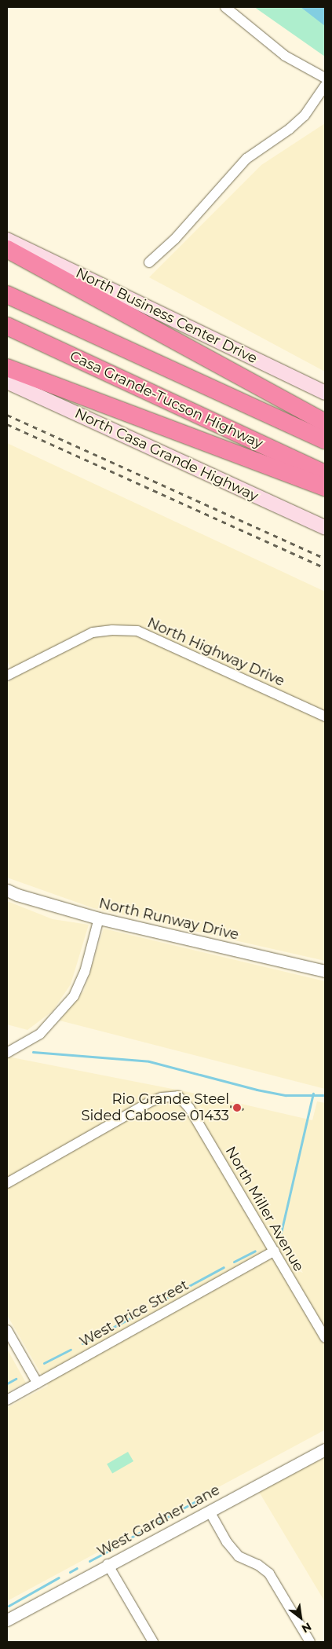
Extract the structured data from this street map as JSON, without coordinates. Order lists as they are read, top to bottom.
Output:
{
  "streets": {
    "highway": ["Casa Grande-Tucson Highway"],
    "main road": ["North Business Center Drive", "North Casa Grande Highway"],
    "street": [
      "North Highway Drive",
      "North Runway Drive",
      "North Miller Avenue",
      "West Price Street",
      "West Gardner Lane"
    ]
  },
  "crossings": [
    ["North Miller Avenue", "West Price Street"]
  ],
  "places": ["Rio Grande Steel Sided Caboose 01433"],
  "north": "bottom right"
}
